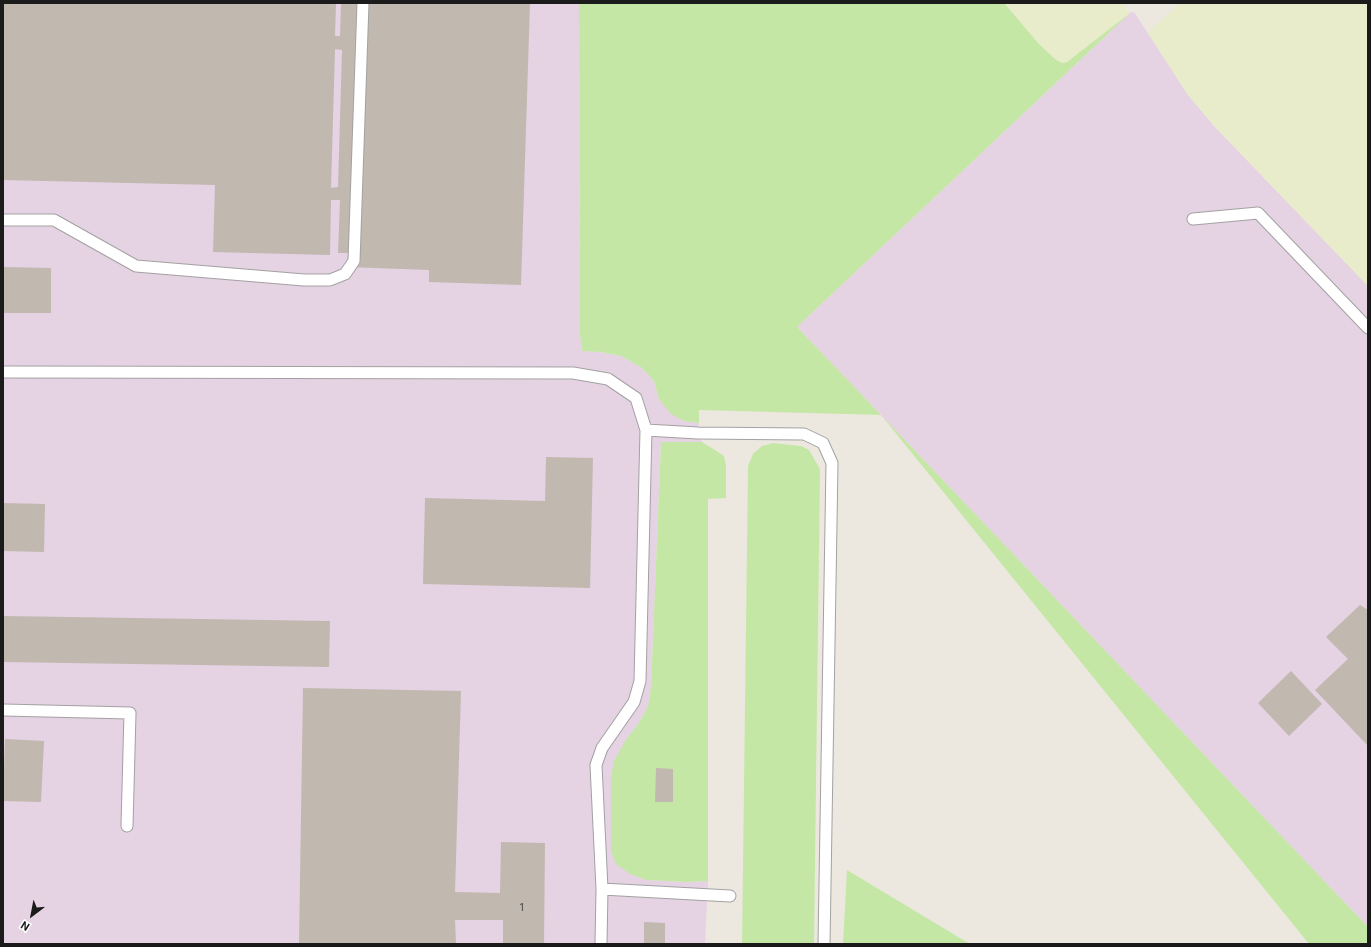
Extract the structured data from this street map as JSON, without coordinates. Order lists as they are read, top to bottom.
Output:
{
  "house_numbers": ["1"],
  "north": "bottom left"
}
